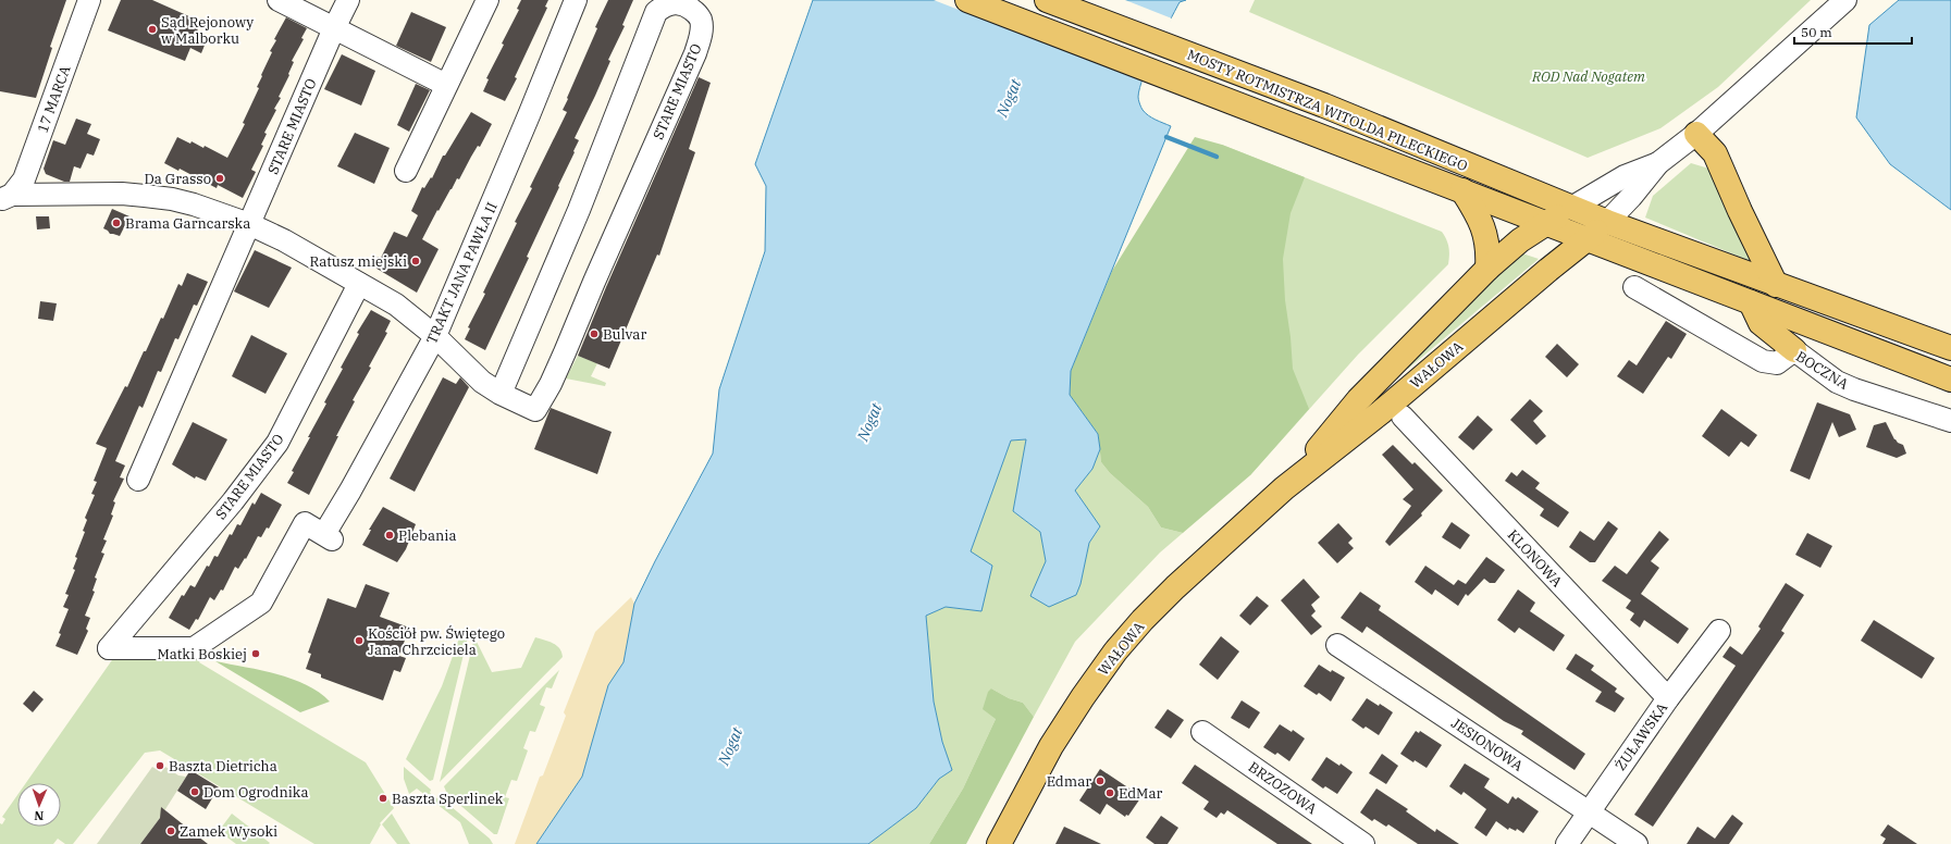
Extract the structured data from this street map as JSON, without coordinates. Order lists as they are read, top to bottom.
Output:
{
  "streets": {
    "main road": ["MOSTY ROTMISTRZA WITOLDA PILECKIEGO", "WAŁOWA"],
    "street": [
      "STARE MIASTO",
      "17 MARCA",
      "TRAKT JANA PAWŁA II",
      "BOCZNA",
      "KLONOWA",
      "ŻUŁAWSKA",
      "JESIONOWA",
      "BRZOZOWA"
    ]
  },
  "crossings": [
    ["STARE MIASTO", "17 MARCA"],
    ["STARE MIASTO", "TRAKT JANA PAWŁA II"],
    ["MOSTY ROTMISTRZA WITOLDA PILECKIEGO", "WAŁOWA"],
    ["KLONOWA", "ŻUŁAWSKA"],
    ["ŻUŁAWSKA", "JESIONOWA"]
  ],
  "water": ["Nogat"],
  "parks": ["ROD Nad Nogatem"],
  "places": [
    "Sąd Rejonowy w Malborku",
    "Da Grasso",
    "Brama Garncarska",
    "Ratusz miejski",
    "Bulvar",
    "Plebania",
    "Kościół pw. Świętego Jana Chrzciciela",
    "Matki Boskiej",
    "Baszta Dietricha",
    "Edmar",
    "Dom Ogrodnika",
    "EdMar",
    "Baszta Sperlinek",
    "Zamek Wysoki"
  ],
  "scale_bar": "50 m",
  "north": "bottom"
}
